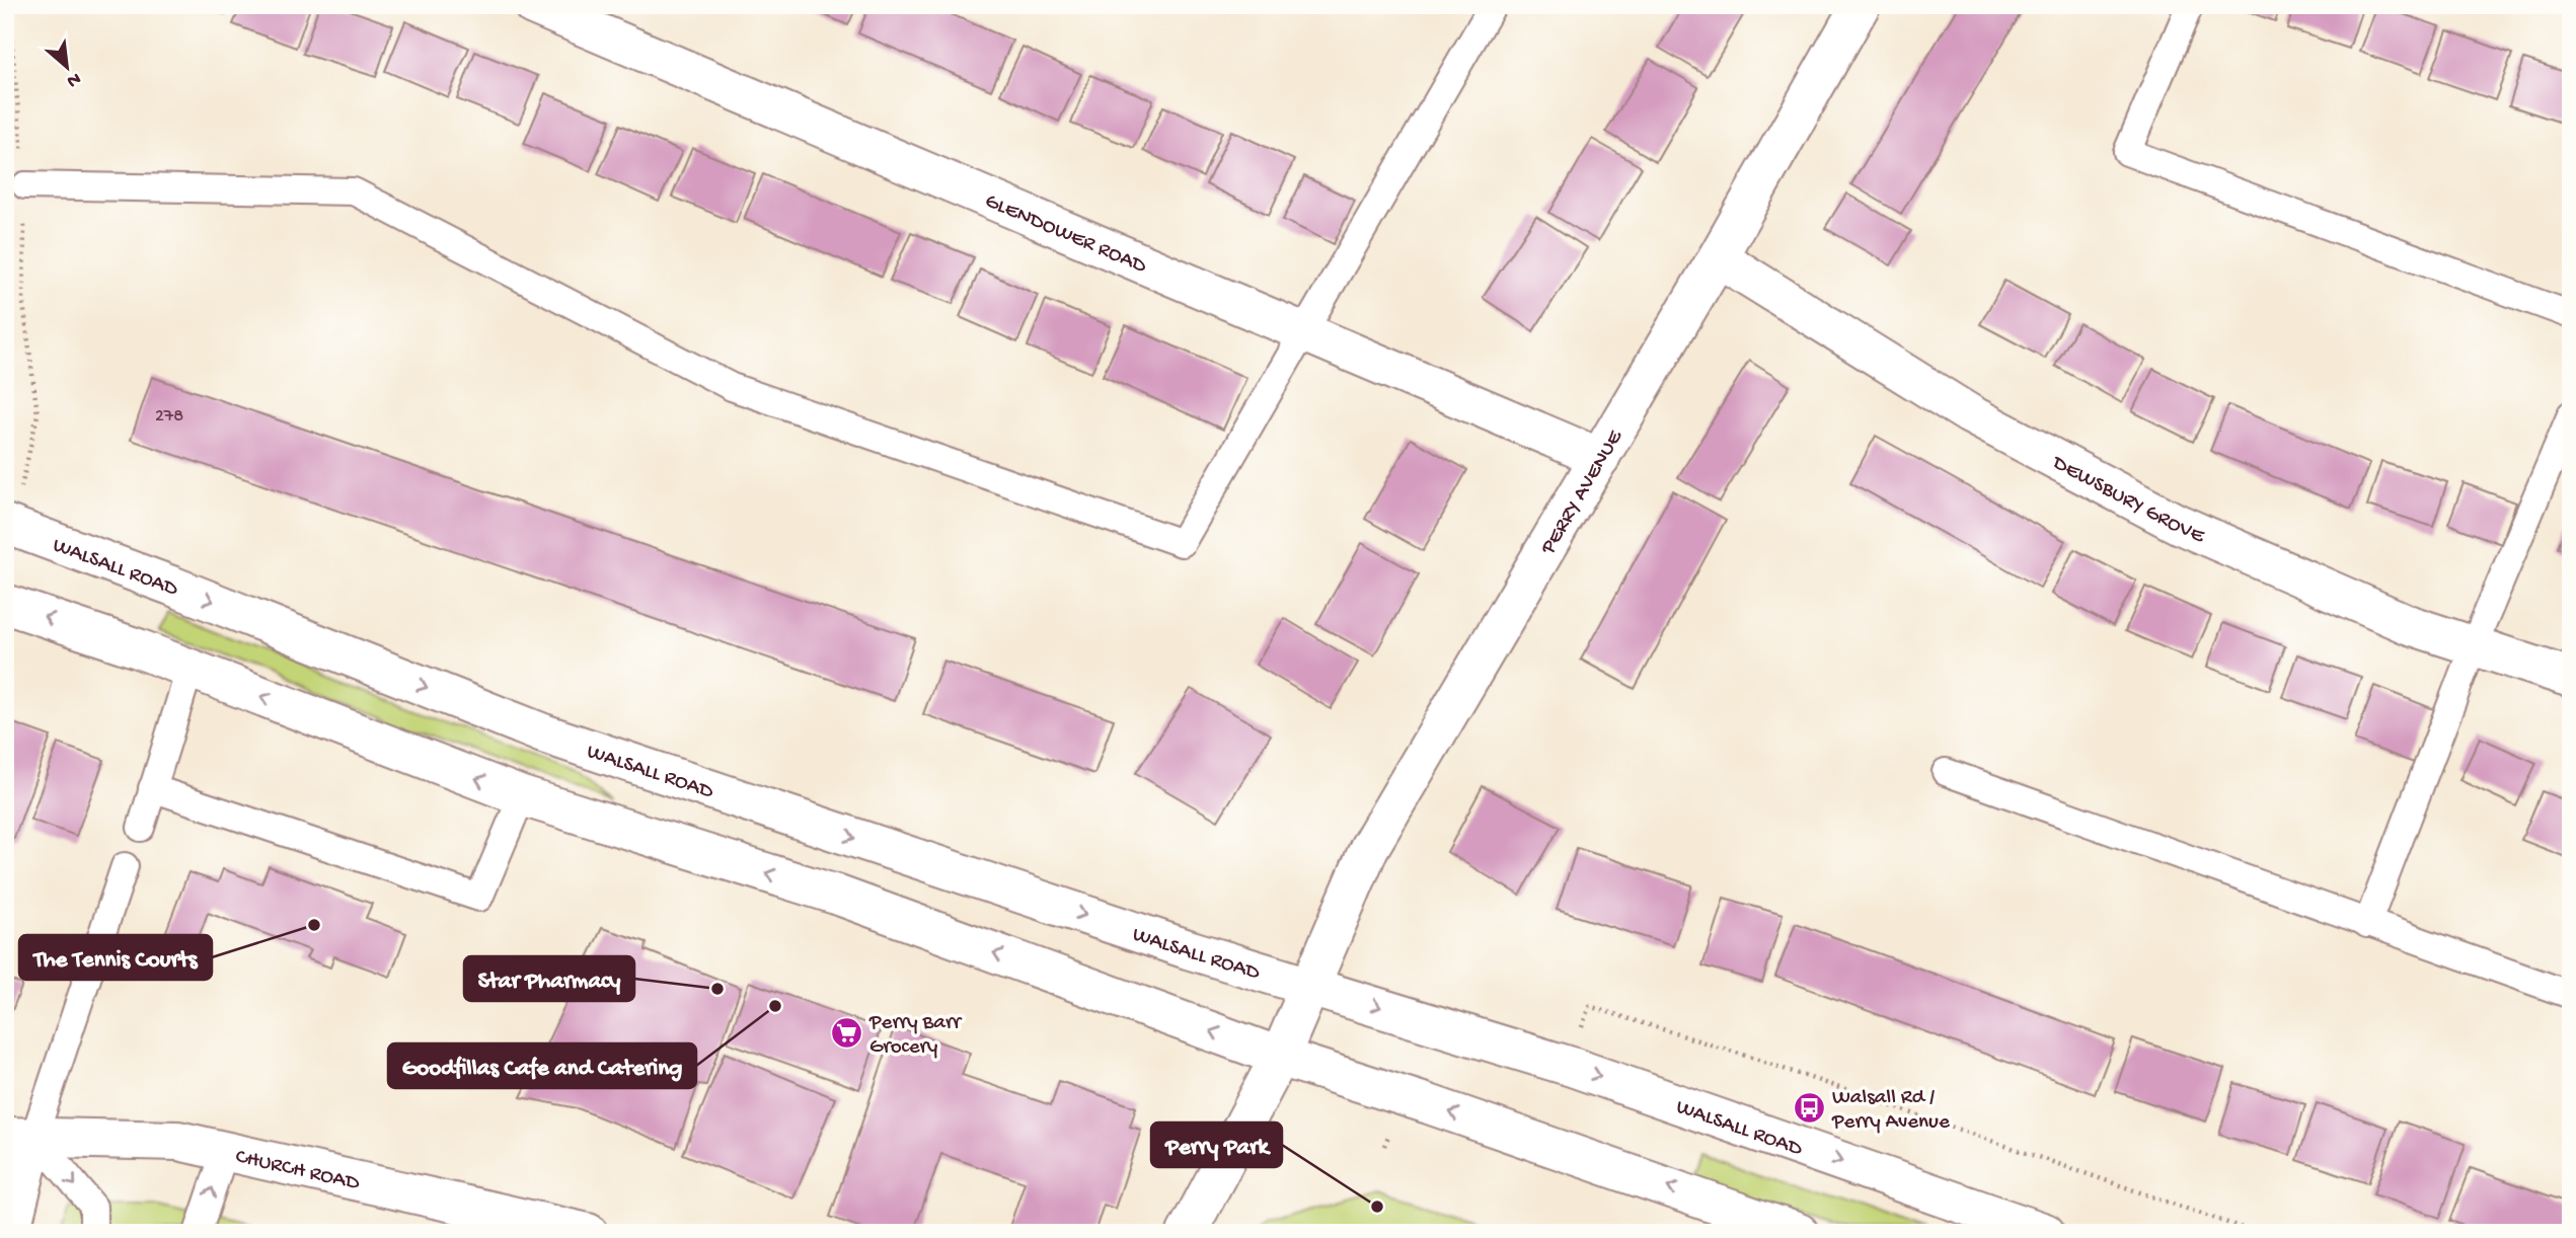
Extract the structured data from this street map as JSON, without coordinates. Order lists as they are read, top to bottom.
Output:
{
  "streets": {
    "main road": [
      "GLENDOWER ROAD",
      "PERRY AVENUE",
      "DEWSBURY GROVE",
      "WALSALL ROAD",
      "CHURCH ROAD"
    ]
  },
  "crossings": [
    ["GLENDOWER ROAD", "PERRY AVENUE"],
    ["PERRY AVENUE", "DEWSBURY GROVE"],
    ["PERRY AVENUE", "WALSALL ROAD"]
  ],
  "places": {
    "other": [
      "The Tennis Courts",
      "Star Pharmacy",
      "Goodfillas Cafe and Catering",
      "Perry Park"
    ],
    "supermarket": ["Perry Barr Grocery"],
    "bus stop": ["Walsall Rd / Perry Avenue"]
  },
  "house_numbers": ["278"],
  "north": "bottom right"
}
